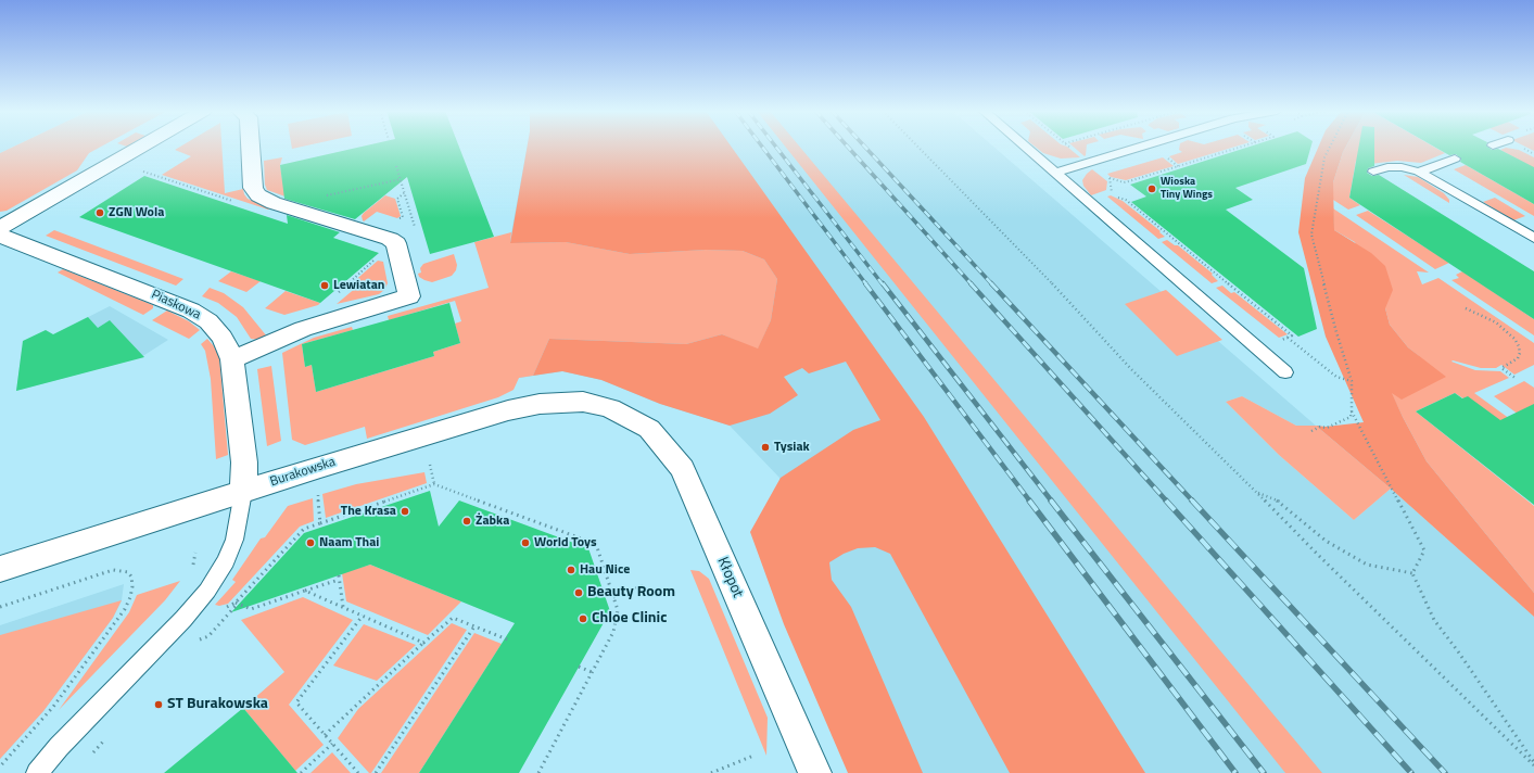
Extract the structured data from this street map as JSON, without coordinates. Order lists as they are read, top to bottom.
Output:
{
  "streets": {
    "street": ["Piaskowa", "Burakowska", "Kłopot"]
  },
  "crossings": [
    ["Piaskowa", "Burakowska"],
    ["Burakowska", "Kłopot"]
  ],
  "places": [
    "Wioska Tiny Wings",
    "ZGN Wola",
    "Lewiatan",
    "Tysiak",
    "The Krasa",
    "Żabka",
    "Naam Thai",
    "World Toys",
    "Hau Nice",
    "Beauty Room",
    "Chloe Clinic",
    "ST Burakowska"
  ]
}
